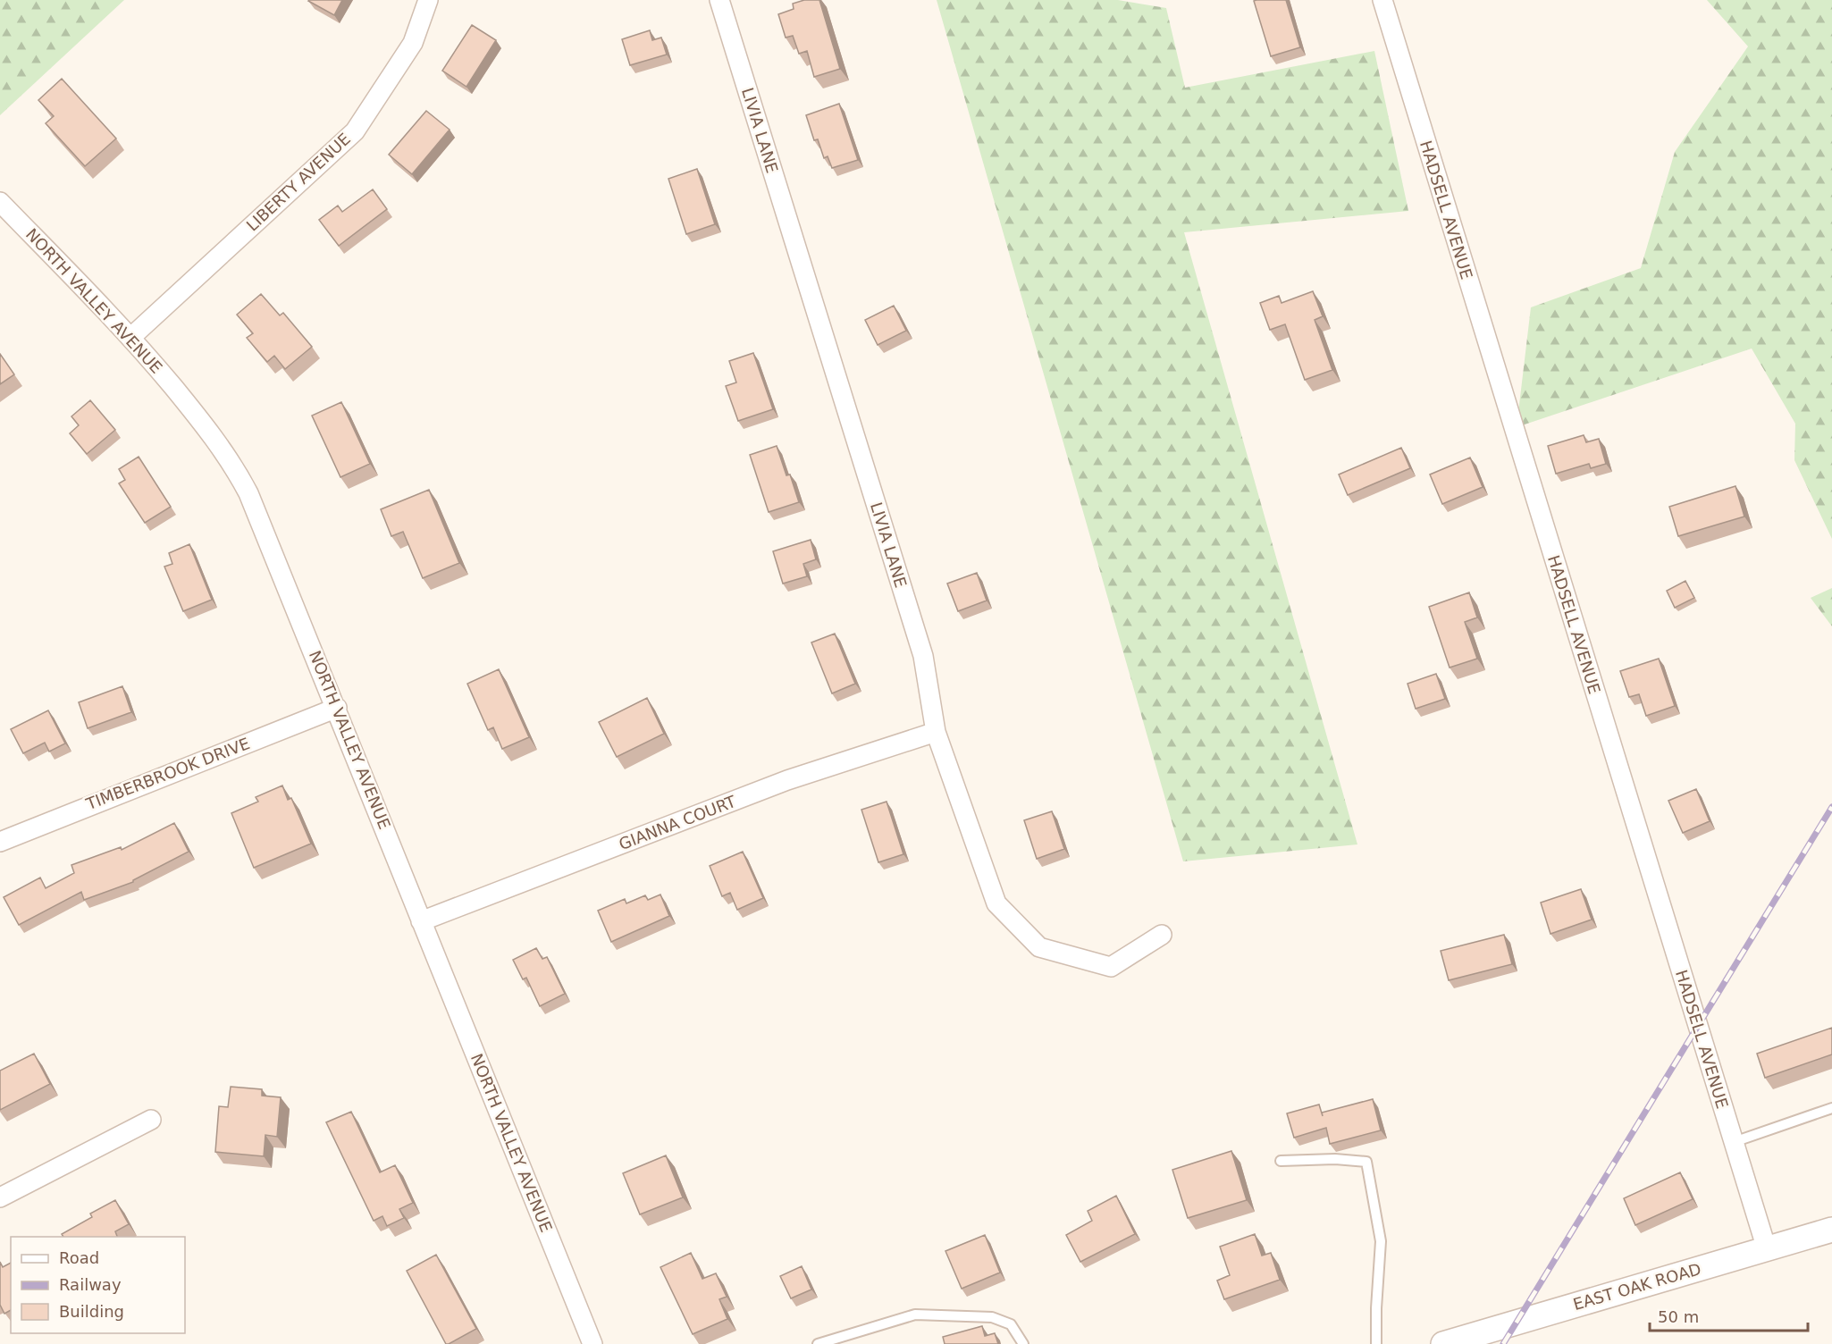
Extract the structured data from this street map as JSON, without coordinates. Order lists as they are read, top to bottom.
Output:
{
  "streets": {
    "street": [
      "LIVIA LANE",
      "LIBERTY AVENUE",
      "HADSELL AVENUE",
      "NORTH VALLEY AVENUE",
      "TIMBERBROOK DRIVE",
      "GIANNA COURT",
      "EAST OAK ROAD"
    ]
  },
  "crossings": [
    ["LIVIA LANE", "GIANNA COURT"],
    ["LIBERTY AVENUE", "NORTH VALLEY AVENUE"],
    ["HADSELL AVENUE", "EAST OAK ROAD"],
    ["NORTH VALLEY AVENUE", "TIMBERBROOK DRIVE"],
    ["NORTH VALLEY AVENUE", "GIANNA COURT"]
  ],
  "legend": ["Road", "Railway", "Building"],
  "scale_bar": "50 m"
}
